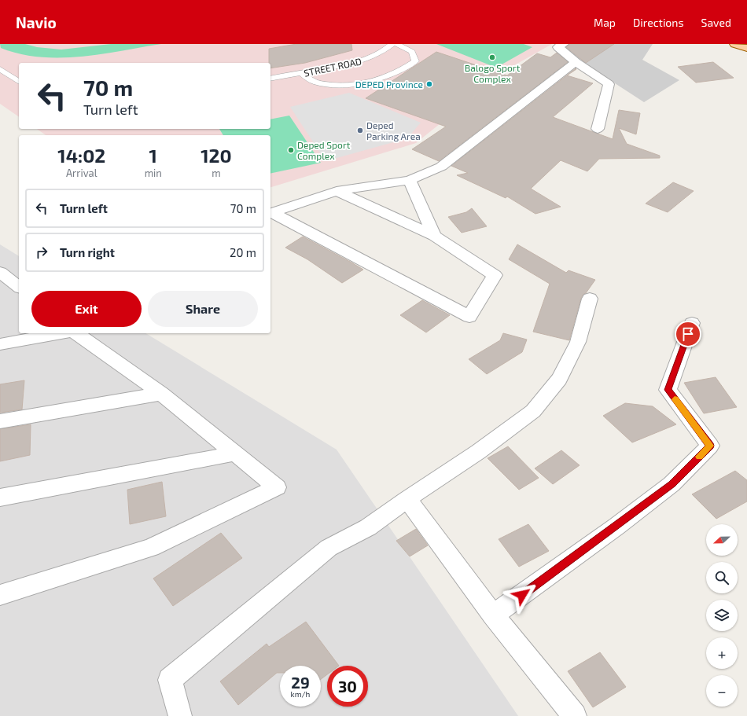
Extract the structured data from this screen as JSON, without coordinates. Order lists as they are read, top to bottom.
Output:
{
  "streets": {
    "lane": ["STREET ROAD"]
  },
  "places": [
    "Balogo Sport Complex",
    "DEPED Province",
    "Deped Parking Area",
    "Deped Sport Complex"
  ],
  "north": "left",
  "page": {
    "header": "Navio",
    "nav": ["Map", "Directions", "Saved"],
    "turn": ["70 m", "Turn left"],
    "eta": [
      "14:02",
      "Arrival",
      "1",
      "min",
      "120",
      "m"
    ],
    "list": [
      {
        "name": "Turn left",
        "value": "70 m"
      },
      {
        "name": "Turn right",
        "value": "20 m"
      }
    ],
    "buttons": ["Exit", "Share"],
    "map_buttons": ["+", "−"],
    "speed": "29 km/h",
    "limit": "30"
  }
}
